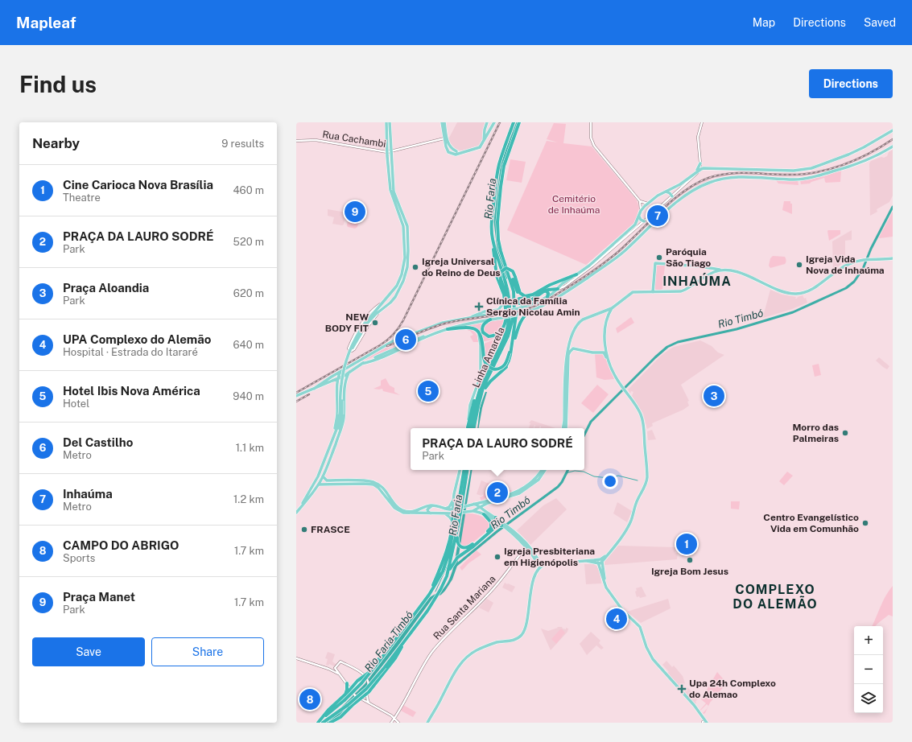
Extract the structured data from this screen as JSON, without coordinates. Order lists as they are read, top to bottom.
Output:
{
  "streets": {
    "highway": ["Linha Amarela"],
    "street": ["Rua Cachambi", "Rua Santa Mariana"]
  },
  "districts": ["INHAÚMA", "COMPLEXO DO ALEMÃO"],
  "water": ["Rio Faria", "Rio Timbó", "Rio Faria-Timbó"],
  "parks": ["Cemitério de Inhaúma"],
  "places": {
    "other": [
      "Paróquia São Tiago",
      "Igreja Vida Nova de Inhaúma",
      "Igreja Universal do Reino de Deus",
      "NEW BODY FIT",
      "Morro das Palmeiras",
      "Centro Evangelístico Vida em Comunhão",
      "FRASCE",
      "Igreja Presbiteriana em Higienópolis",
      "Igreja Bom Jesus"
    ],
    "health": ["Clínica da Família Sergio Nicolau Amin", "Upa 24h Complexo do Alemao"]
  },
  "page": {
    "header": "Mapleaf",
    "nav": ["Map", "Directions", "Saved"],
    "buttons": [
      "Directions",
      ["Save", "Share"]
    ],
    "title": "Find us",
    "heading": ["Nearby", "9 results"],
    "list": [
      {
        "mark": "1",
        "name": "Cine Carioca Nova Brasília",
        "note": "Theatre",
        "value": "460 m"
      },
      {
        "mark": "2",
        "name": "PRAÇA DA LAURO SODRÉ",
        "note": "Park",
        "value": "520 m"
      },
      {
        "mark": "3",
        "name": "Praça Aloandia",
        "note": "Park",
        "value": "620 m"
      },
      {
        "mark": "4",
        "name": "UPA Complexo do Alemão",
        "note": "Hospital · Estrada do Itararé",
        "value": "640 m"
      },
      {
        "mark": "5",
        "name": "Hotel Ibis Nova América",
        "note": "Hotel",
        "value": "940 m"
      },
      {
        "mark": "6",
        "name": "Del Castilho",
        "note": "Metro",
        "value": "1.1 km"
      },
      {
        "mark": "7",
        "name": "Inhaúma",
        "note": "Metro",
        "value": "1.2 km"
      },
      {
        "mark": "8",
        "name": "CAMPO DO ABRIGO",
        "note": "Sports",
        "value": "1.7 km"
      },
      {
        "mark": "9",
        "name": "Praça Manet",
        "note": "Park",
        "value": "1.7 km"
      }
    ],
    "pins": [
      "9",
      "7",
      "6",
      "5",
      "3",
      "2",
      "1",
      "4",
      "8"
    ],
    "popup": ["PRAÇA DA LAURO SODRÉ", "Park"],
    "map_buttons": ["+", "−"]
  }
}
